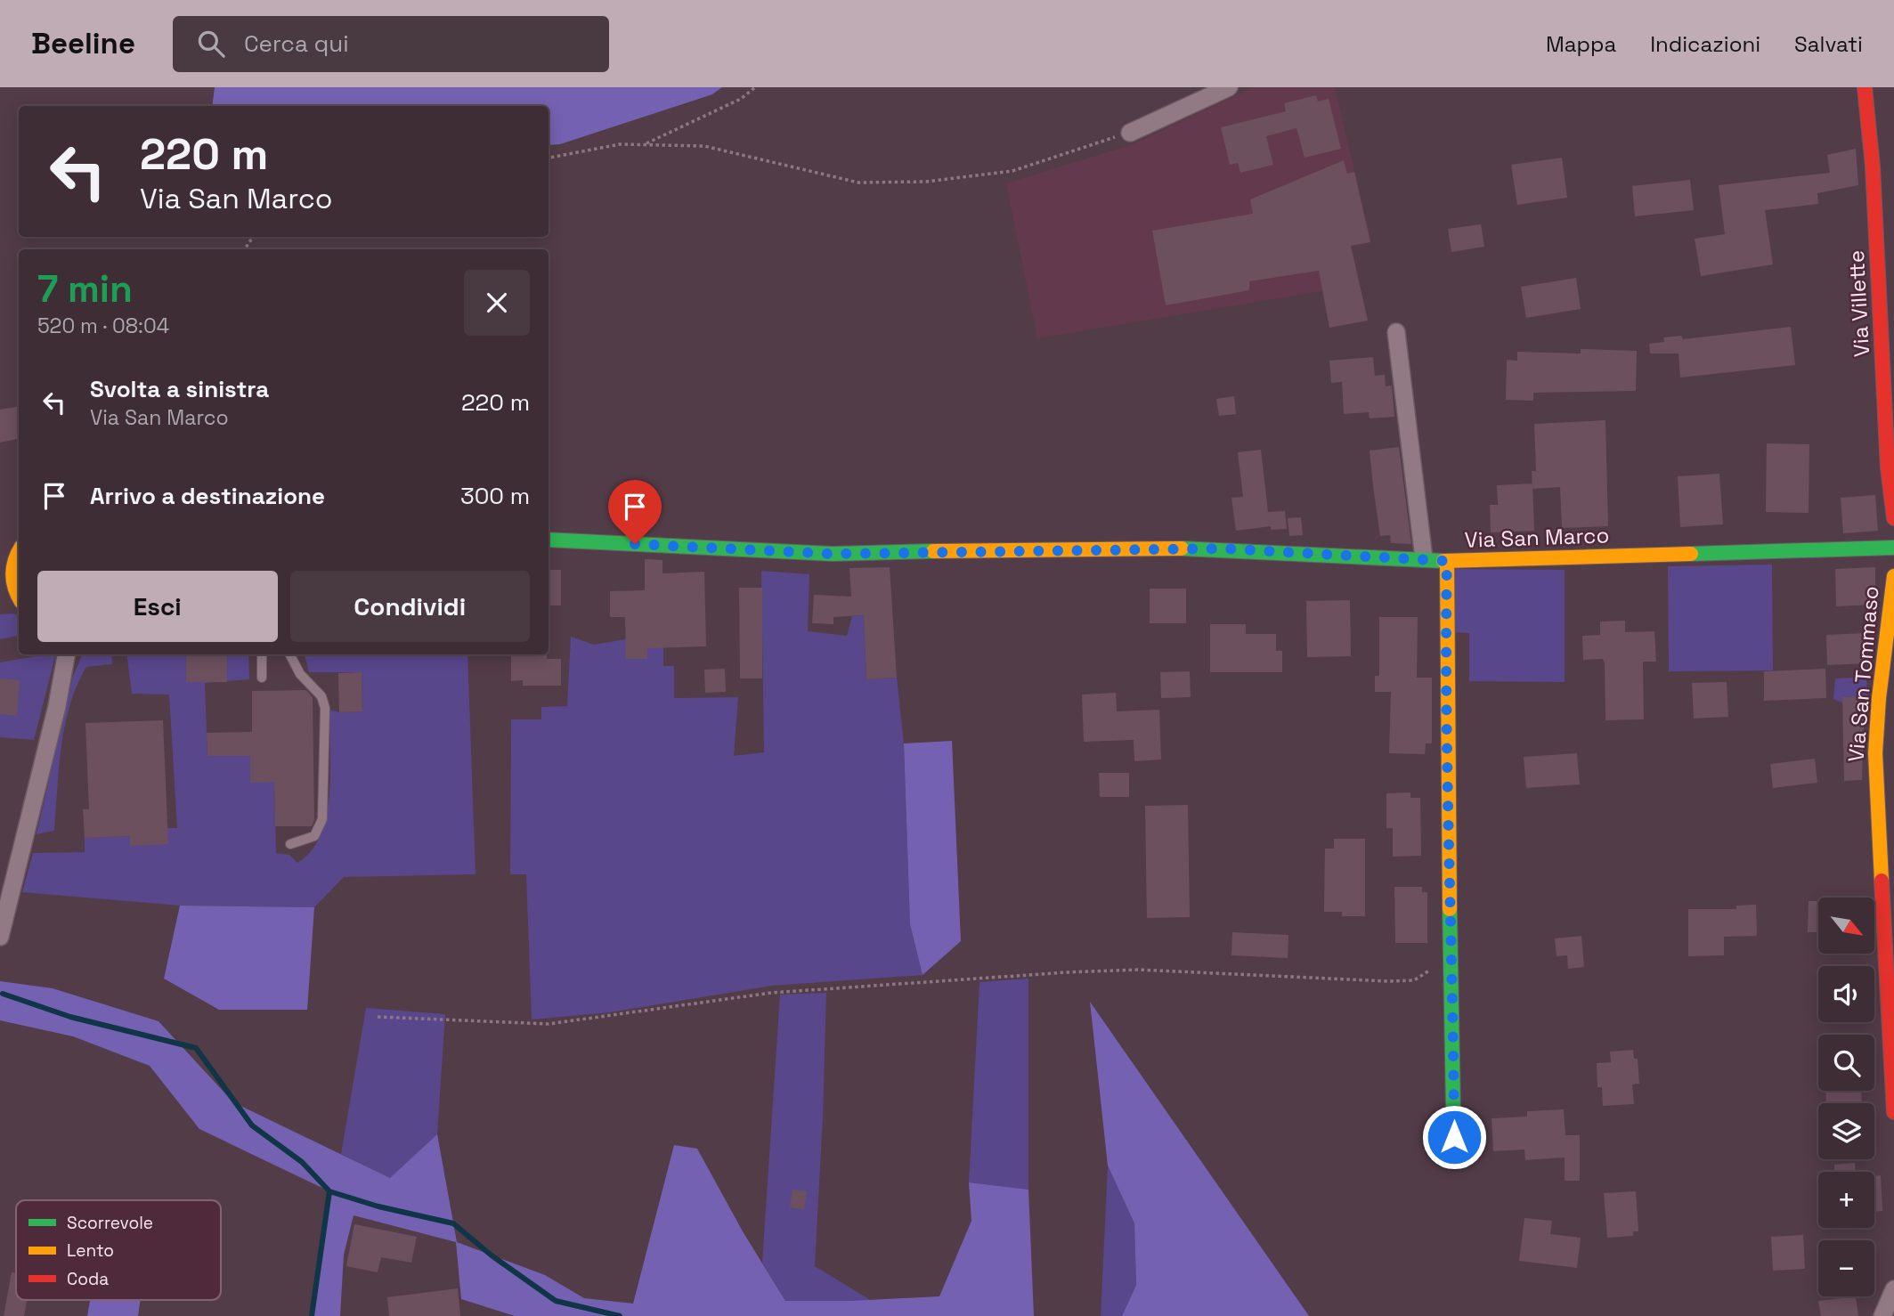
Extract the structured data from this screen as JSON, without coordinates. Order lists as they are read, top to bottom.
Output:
{
  "streets": {
    "street": ["Via Villette", "Via San Marco", "Via San Tommaso"]
  },
  "legend": ["Scorrevole", "Lento", "Coda"],
  "north": "bottom right",
  "page": {
    "header": "Beeline",
    "search": "Cerca qui",
    "nav": ["Mappa", "Indicazioni", "Salvati"],
    "turn": ["220 m", "Via San Marco"],
    "heading": ["7 min", "520 m · 08:04"],
    "list": [
      {
        "name": "Svolta a sinistra",
        "note": "Via San Marco",
        "value": "220 m"
      },
      {
        "name": "Arrivo a destinazione",
        "value": "300 m"
      }
    ],
    "buttons": ["Esci", "Condividi"],
    "map_buttons": ["+", "−"]
  }
}
